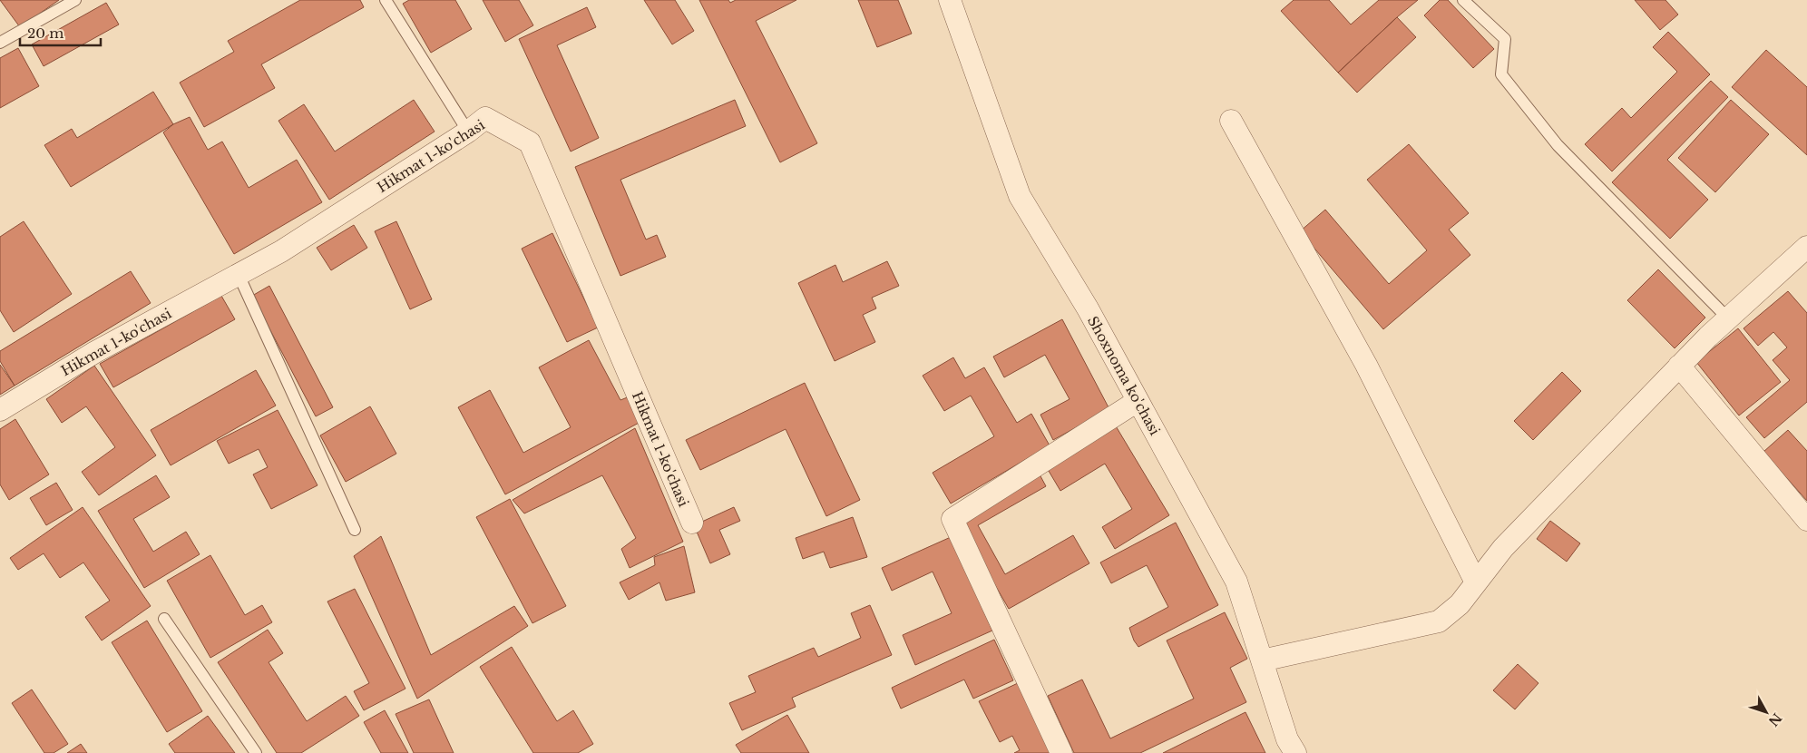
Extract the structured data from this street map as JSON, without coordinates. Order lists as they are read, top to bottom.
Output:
{
  "streets": {
    "street": ["Hikmat 1-ko'chasi", "Shoxnoma ko'chasi"]
  },
  "scale_bar": "20 m",
  "north": "bottom right"
}
